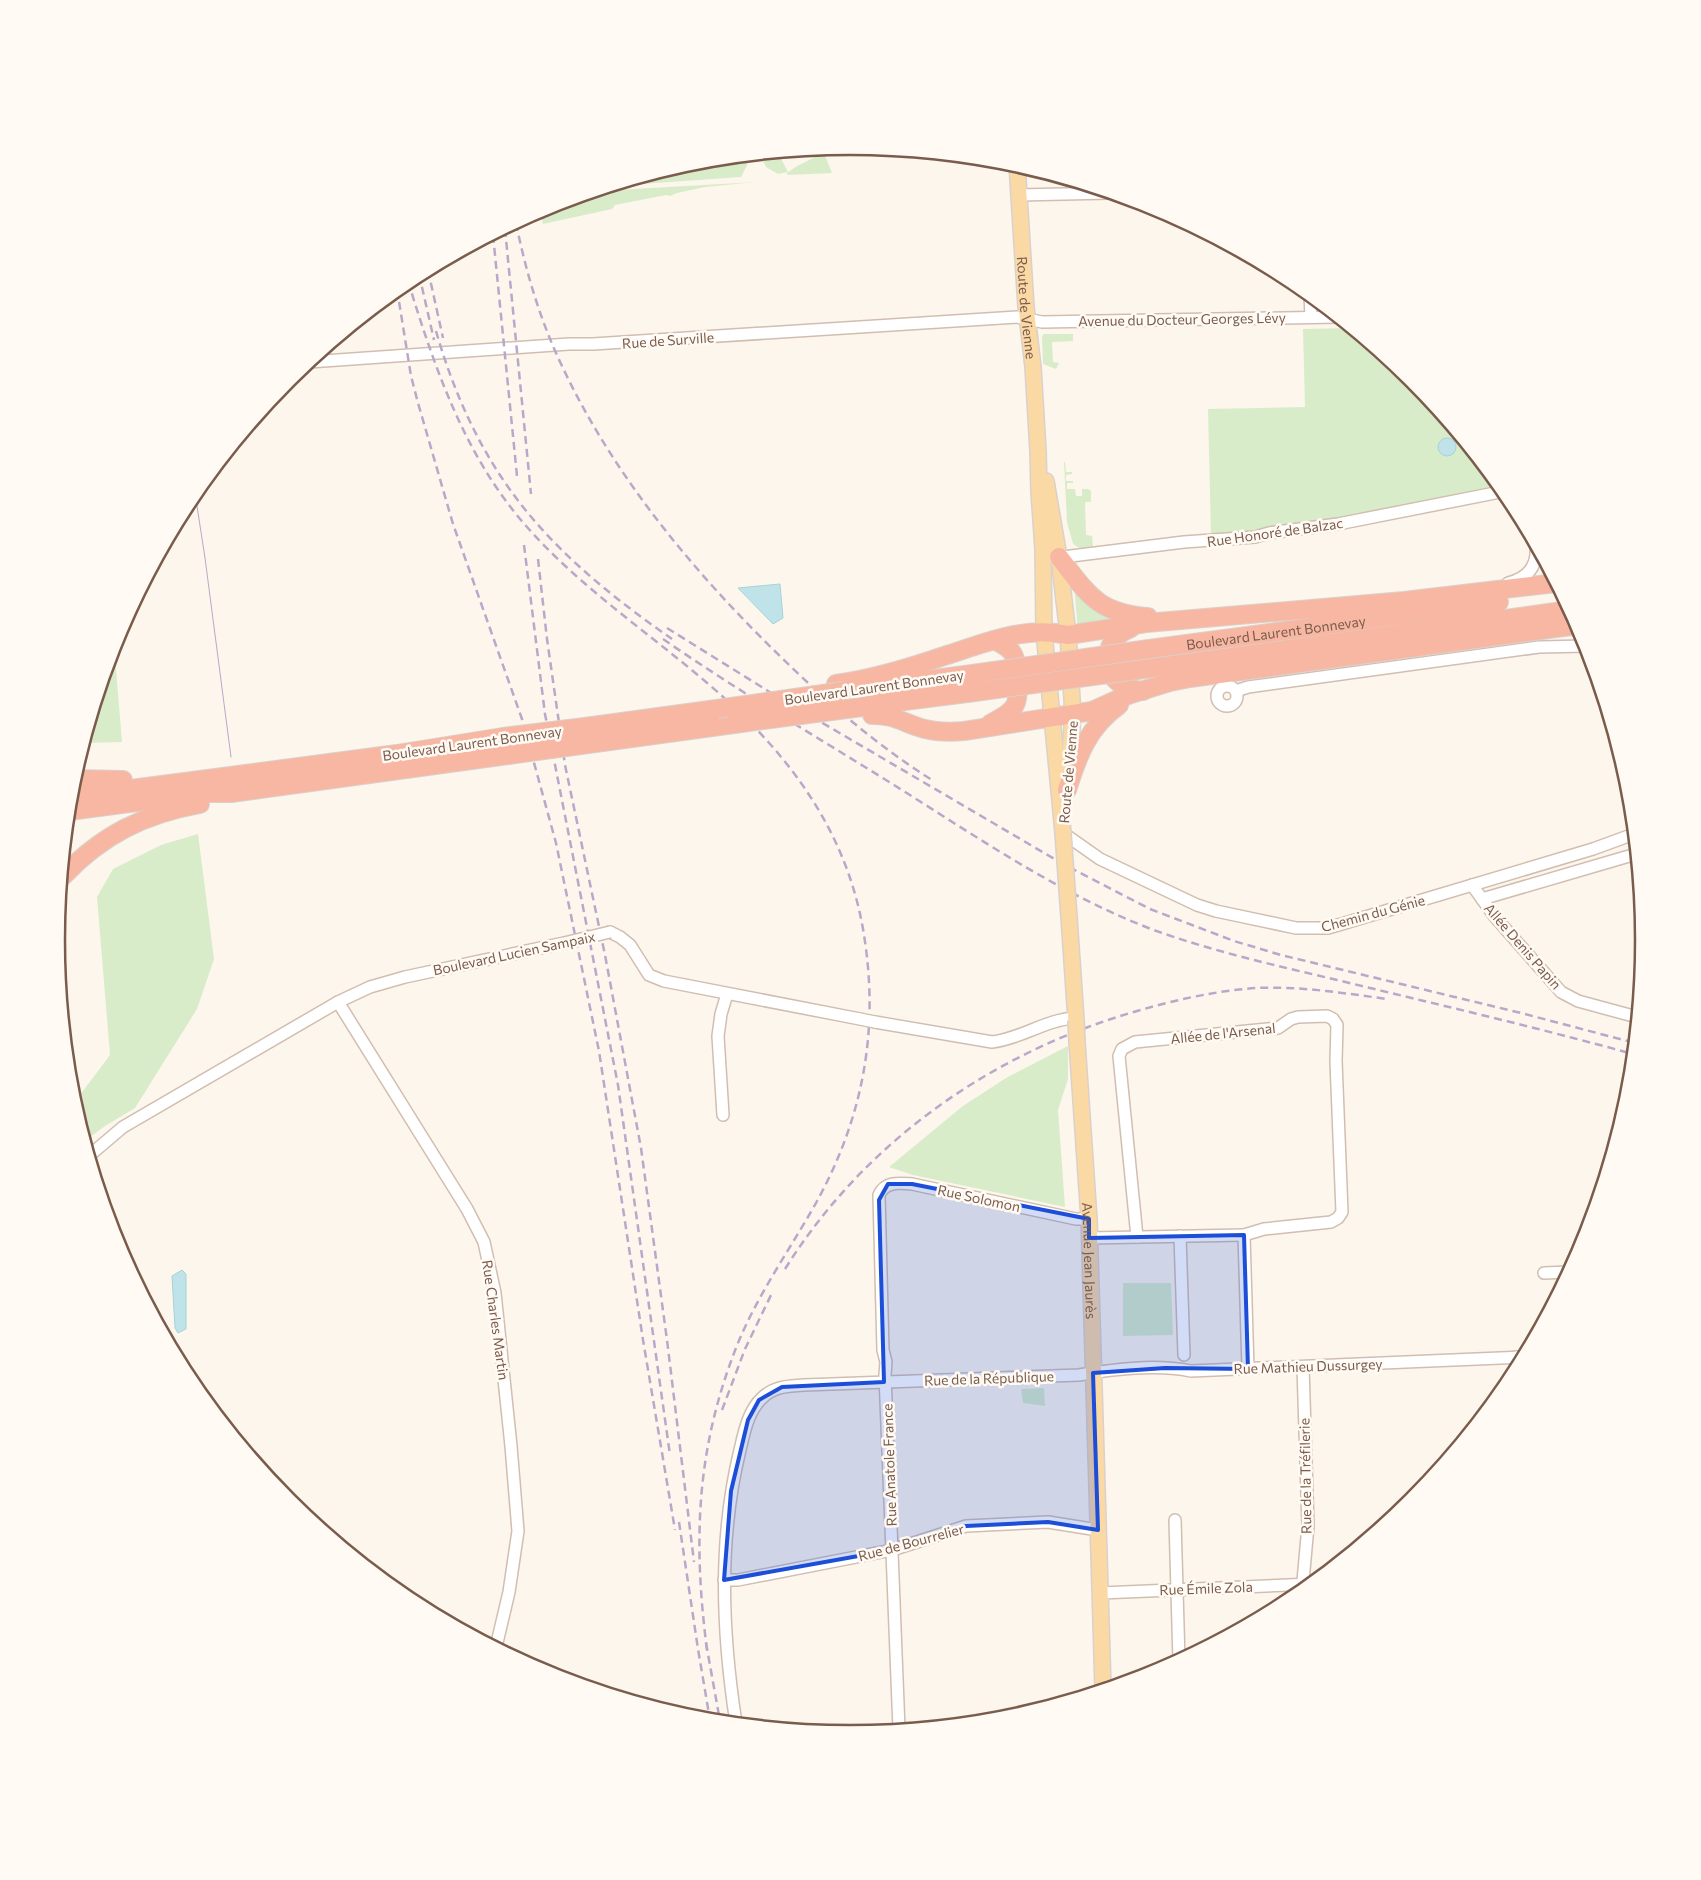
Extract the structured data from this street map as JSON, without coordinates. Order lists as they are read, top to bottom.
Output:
{
  "streets": {
    "highway": ["Boulevard Laurent Bonnevay"],
    "main road": ["Route de Vienne", "Avenue Jean Jaurès"],
    "street": [
      "Avenue du Docteur Georges Lévy",
      "Rue de Surville",
      "Rue Honoré de Balzac",
      "Chemin du Génie",
      "Allée Denis Papin",
      "Boulevard Lucien Sampaix",
      "Allée de l'Arsenal",
      "Rue Solomon",
      "Rue Charles Martin",
      "Rue Mathieu Dussurgey",
      "Rue de la République",
      "Rue Anatole France",
      "Rue de la Tréfilerie",
      "Rue de Bourrelier",
      "Rue Émile Zola"
    ]
  },
  "crossings": [
    ["Route de Vienne", "Avenue du Docteur Georges Lévy"],
    ["Route de Vienne", "Rue de Surville"],
    ["Route de Vienne", "Rue Honoré de Balzac"],
    ["Route de Vienne", "Chemin du Génie"],
    ["Route de Vienne", "Avenue Jean Jaurès"],
    ["Avenue du Docteur Georges Lévy", "Rue de Surville"],
    ["Chemin du Génie", "Allée Denis Papin"],
    ["Chemin du Génie", "Avenue Jean Jaurès"],
    ["Boulevard Lucien Sampaix", "Avenue Jean Jaurès"],
    ["Boulevard Lucien Sampaix", "Rue Charles Martin"],
    ["Allée de l'Arsenal", "Avenue Jean Jaurès"],
    ["Rue Solomon", "Avenue Jean Jaurès"],
    ["Rue Solomon", "Rue Anatole France"],
    ["Avenue Jean Jaurès", "Rue Mathieu Dussurgey"],
    ["Avenue Jean Jaurès", "Rue de la République"],
    ["Avenue Jean Jaurès", "Rue de Bourrelier"],
    ["Avenue Jean Jaurès", "Rue Émile Zola"],
    ["Rue Mathieu Dussurgey", "Rue de la République"],
    ["Rue Mathieu Dussurgey", "Rue de la Tréfilerie"],
    ["Rue de la République", "Rue Anatole France"],
    ["Rue de la République", "Rue de Bourrelier"],
    ["Rue Anatole France", "Rue de Bourrelier"]
  ]
}
